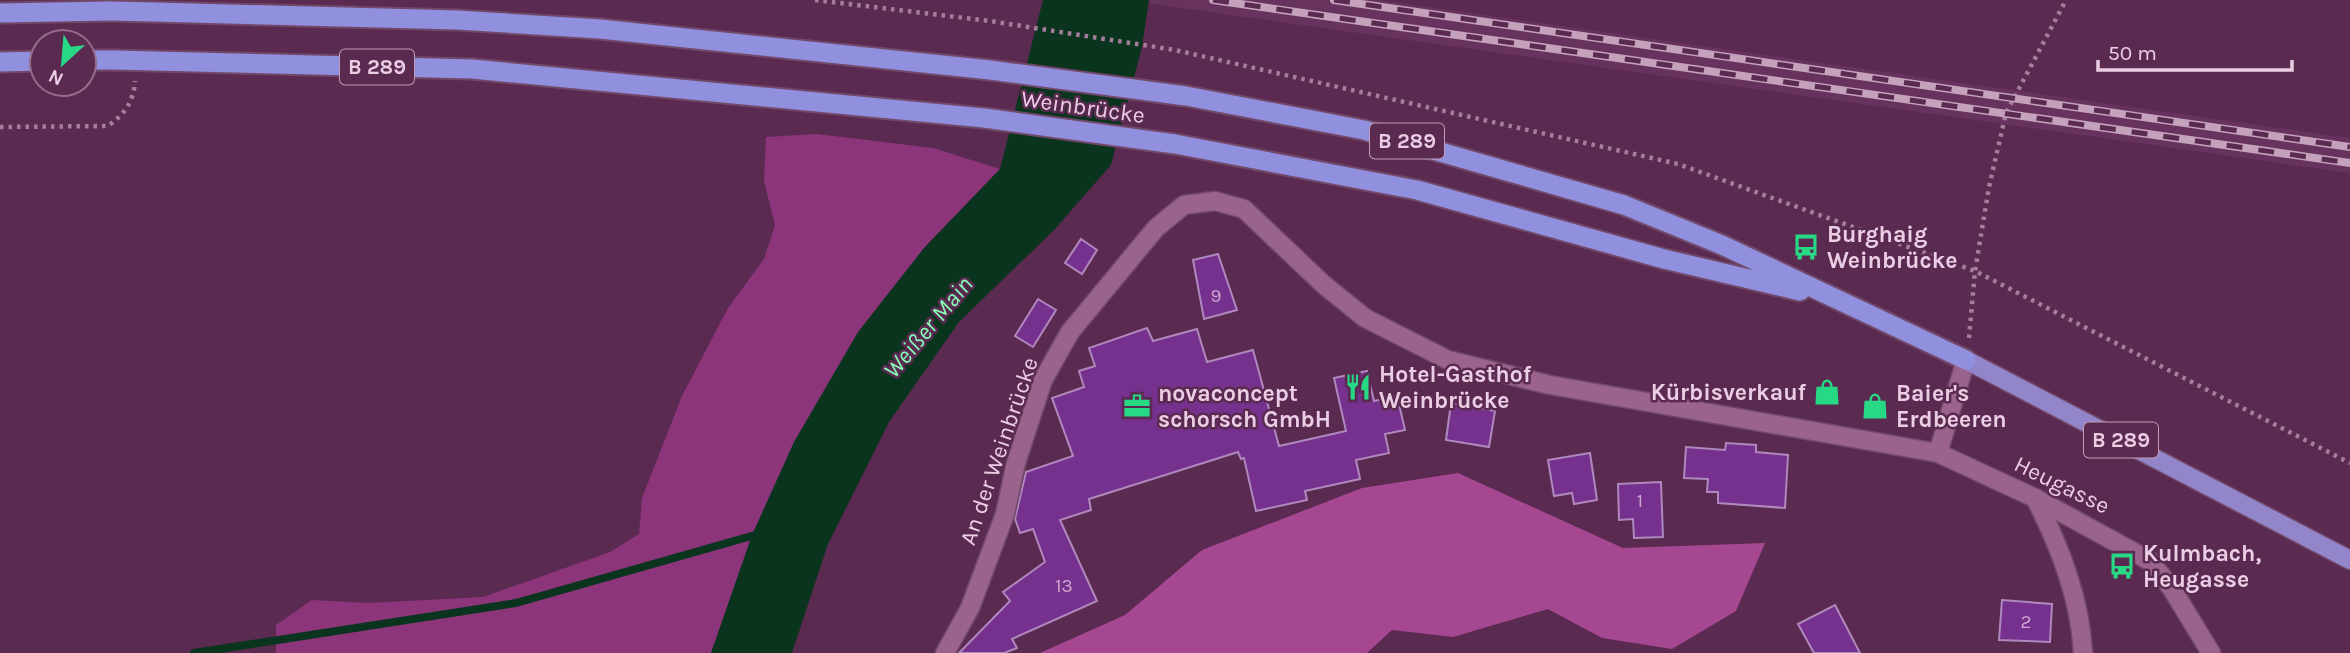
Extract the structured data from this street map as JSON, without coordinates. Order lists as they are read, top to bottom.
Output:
{
  "streets": {
    "highway": ["B 289", "Weinbrücke"],
    "street": ["An der Weinbrücke", "Heugasse"]
  },
  "crossings": [
    ["B 289", "Weinbrücke"],
    ["An der Weinbrücke", "Heugasse"]
  ],
  "water": ["Weißer Main"],
  "places": {
    "bus stop": ["Burghaig Weinbrücke", "Kulmbach, Heugasse"],
    "restaurant": ["Hotel-Gasthof Weinbrücke"],
    "shop": ["Kürbisverkauf", "Baier's Erdbeeren"],
    "office": ["novaconcept schorsch GmbH"]
  },
  "house_numbers": [
    "9",
    "1",
    "13",
    "2"
  ],
  "scale_bar": "50 m",
  "north": "bottom left"
}
